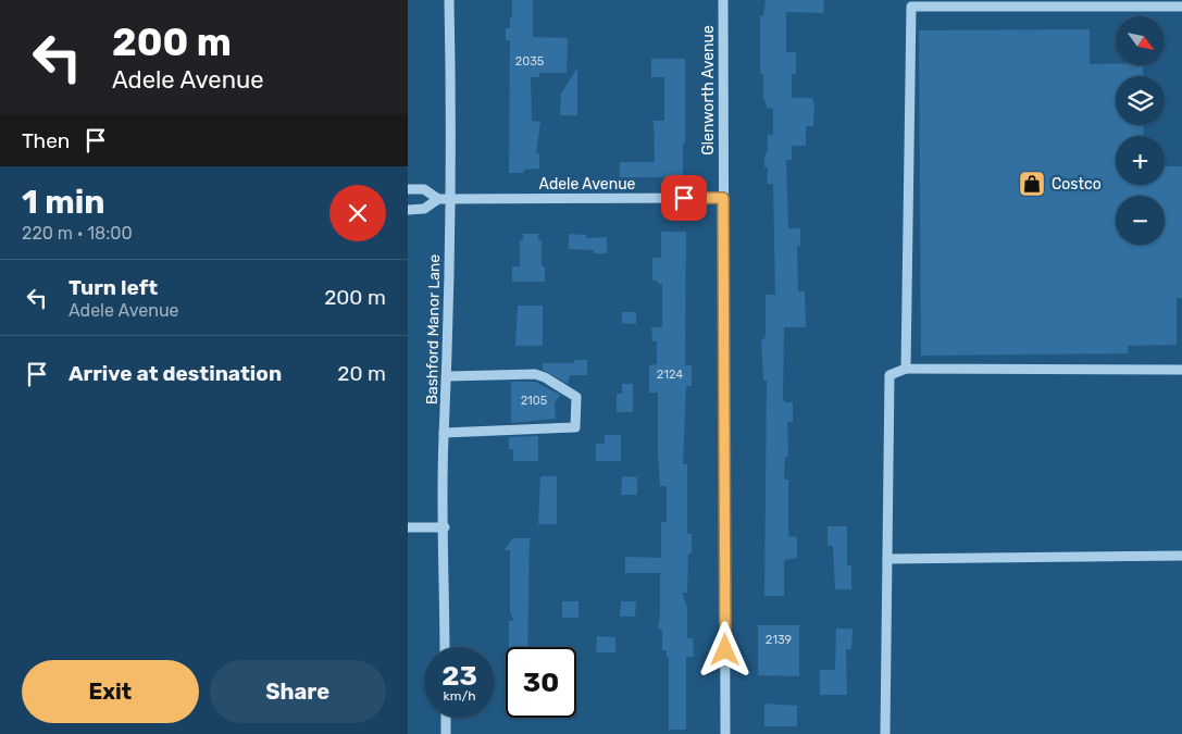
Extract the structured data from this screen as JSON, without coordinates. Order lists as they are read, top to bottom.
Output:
{
  "streets": {
    "street": ["Glenworth Avenue", "Adele Avenue", "Bashford Manor Lane"]
  },
  "crossings": [
    ["Glenworth Avenue", "Adele Avenue"],
    ["Adele Avenue", "Bashford Manor Lane"]
  ],
  "places": {
    "shop": ["Costco"]
  },
  "house_numbers": [
    "2035",
    "2124",
    "2105",
    "2139"
  ],
  "north": "bottom right",
  "page": {
    "turn": ["200 m", "Adele Avenue"],
    "map_buttons": ["+", "−"],
    "then": "Then",
    "heading": ["1 min", "220 m · 18:00"],
    "list": [
      {
        "name": "Turn left",
        "note": "Adele Avenue",
        "value": "200 m"
      },
      {
        "name": "Arrive at destination",
        "value": "20 m"
      }
    ],
    "speed": "23 km/h",
    "limit": "30",
    "buttons": ["Exit", "Share"]
  }
}
